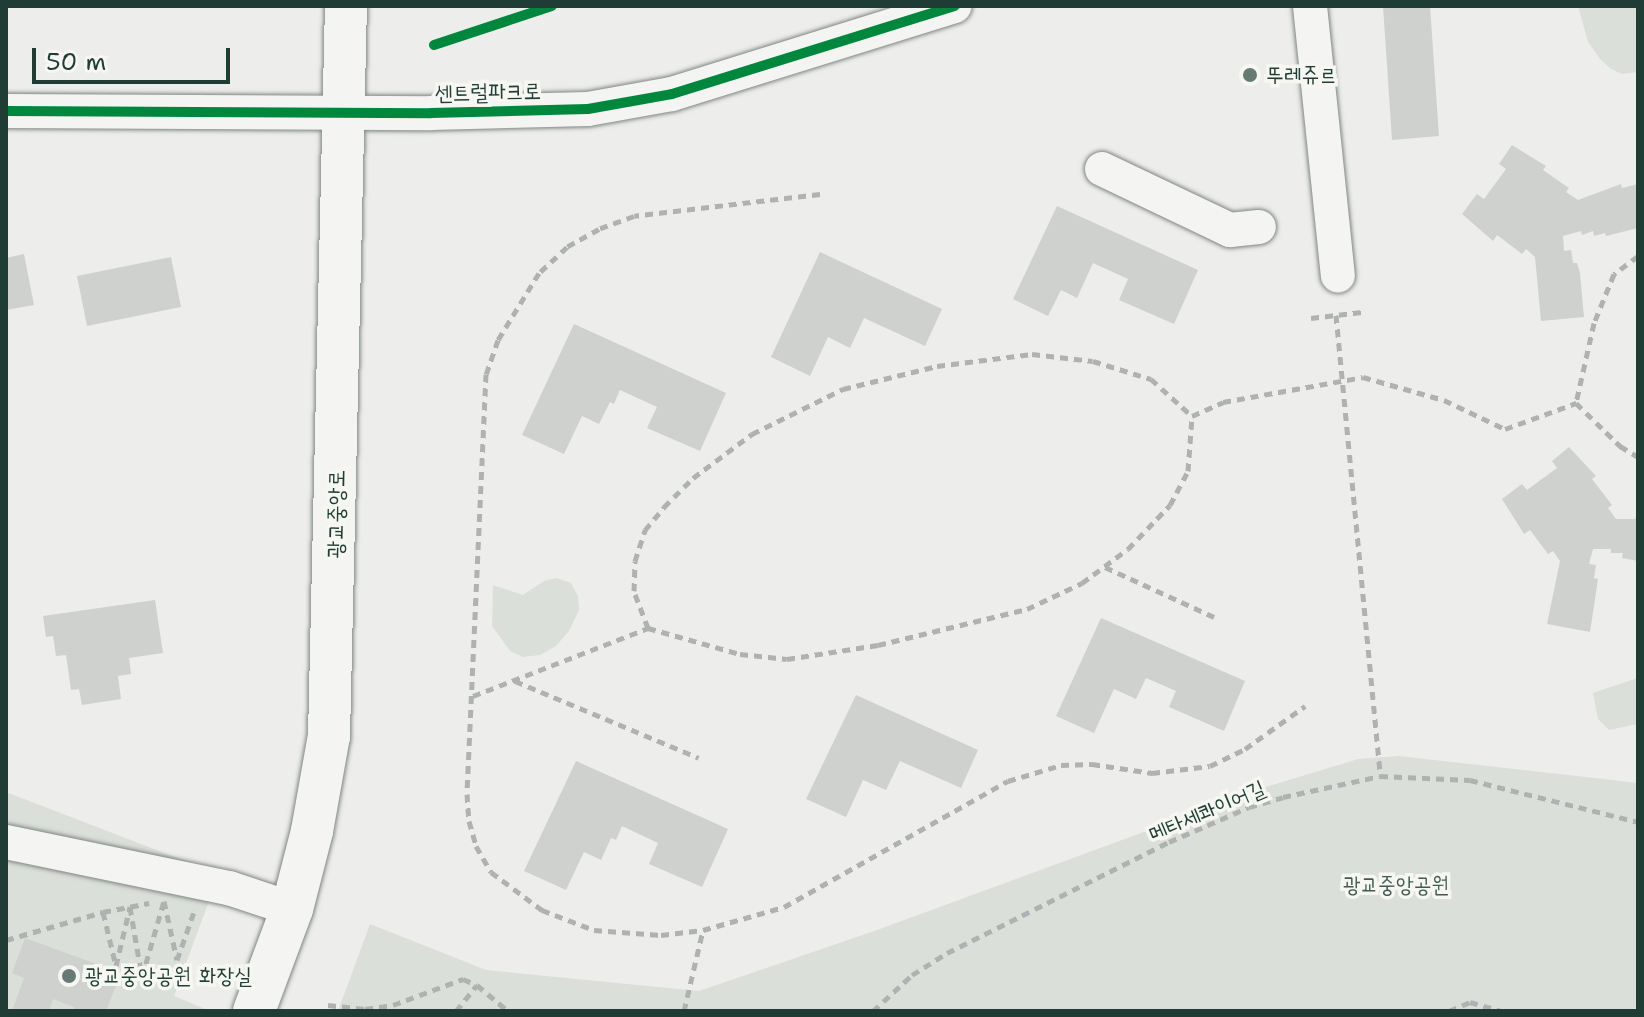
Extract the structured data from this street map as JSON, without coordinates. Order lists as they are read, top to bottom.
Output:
{
  "streets": {
    "main road": ["광교중앙로"],
    "street": ["센트럴파크로"],
    "path": ["메타세콰이어길"]
  },
  "crossings": [
    ["센트럴파크로", "광교중앙로"]
  ],
  "parks": ["광교중앙공원"],
  "places": ["뚜레쥬르", "광교중앙공원 화장실"],
  "scale_bar": "50 m"
}
